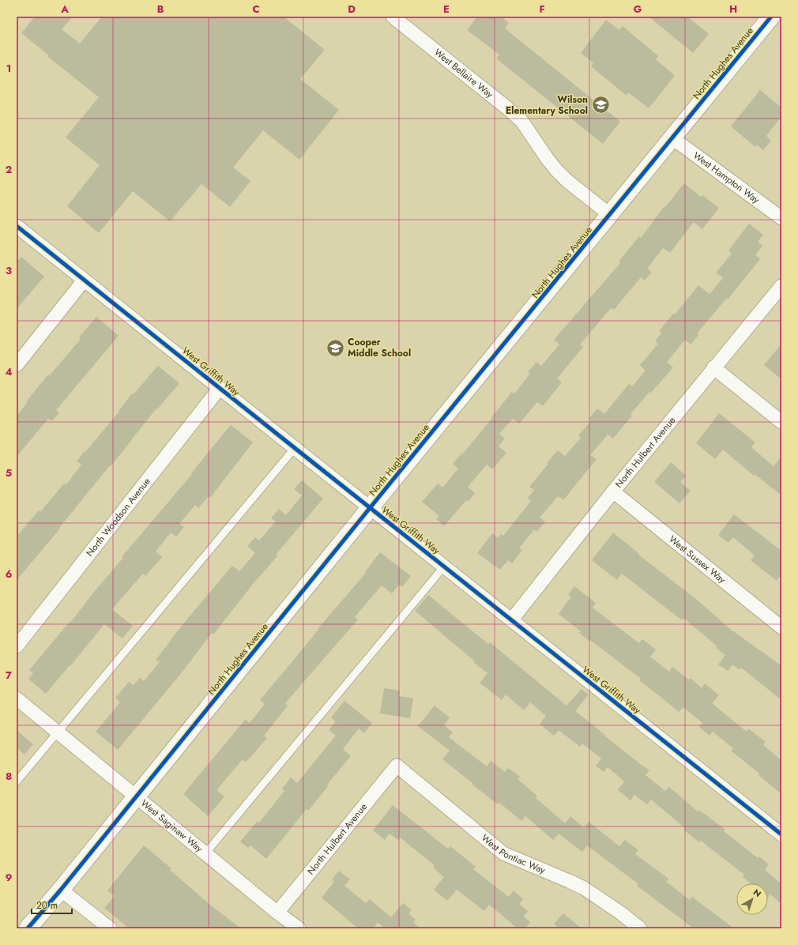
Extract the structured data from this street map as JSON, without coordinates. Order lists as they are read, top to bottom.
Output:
{
  "streets": {
    "street": [
      "North Hughes Avenue",
      "West Bellaire Way",
      "West Hampton Way",
      "West Griffith Way",
      "North Hulbert Avenue",
      "North Woodson Avenue",
      "West Sussex Way",
      "West Saginaw Way",
      "West Pontiac Way"
    ]
  },
  "crossings": [
    ["North Hughes Avenue", "West Bellaire Way"],
    ["North Hughes Avenue", "West Hampton Way"],
    ["North Hughes Avenue", "West Griffith Way"],
    ["North Hughes Avenue", "West Saginaw Way"],
    ["West Griffith Way", "North Hulbert Avenue"],
    ["West Griffith Way", "North Woodson Avenue"],
    ["North Hulbert Avenue", "West Sussex Way"],
    ["North Hulbert Avenue", "West Saginaw Way"],
    ["North Hulbert Avenue", "West Pontiac Way"]
  ],
  "places": {
    "school or university": ["Wilson Elementary School", "Cooper Middle School"]
  },
  "scale_bar": "20 m",
  "north": "top right",
  "grid": {
    "columns": [
      "A",
      "B",
      "C",
      "D",
      "E",
      "F",
      "G",
      "H"
    ],
    "rows": [
      "1",
      "2",
      "3",
      "4",
      "5",
      "6",
      "7",
      "8",
      "9"
    ]
  }
}
